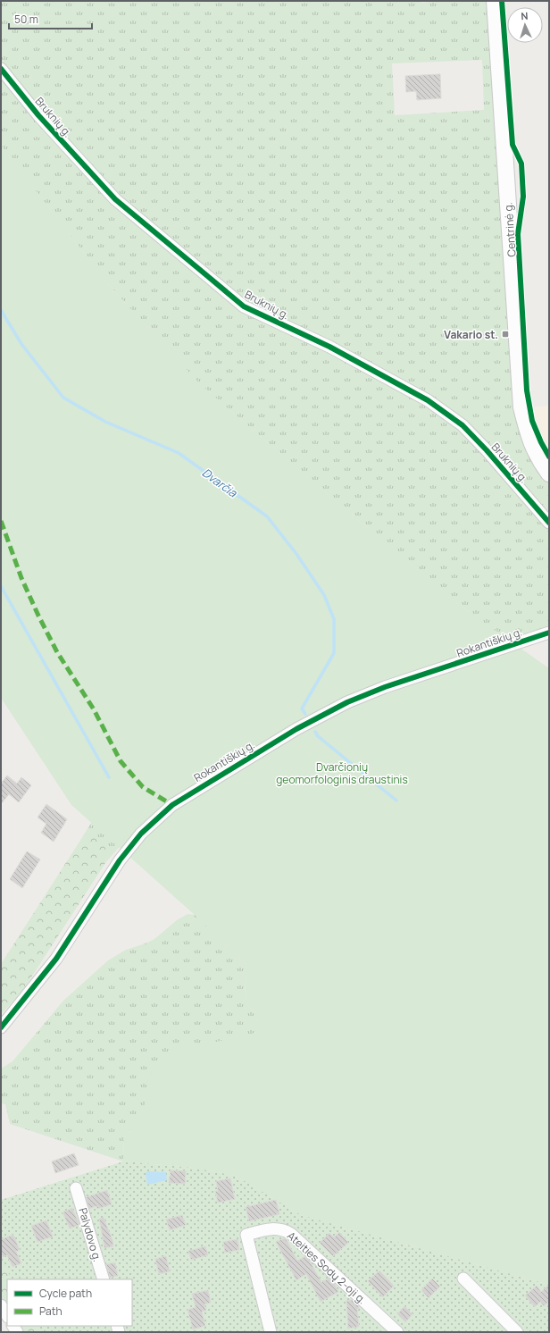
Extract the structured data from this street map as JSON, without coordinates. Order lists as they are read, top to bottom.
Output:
{
  "streets": {
    "main road": ["Centrinė g."],
    "street": [
      "Bruknių g.",
      "Rokantiškių g.",
      "Palydovo g.",
      "Ateities Sodų 2-oji g."
    ]
  },
  "water": ["Dvarčia"],
  "parks": ["Dvarčionių geomorfologinis draustinis"],
  "places": {
    "transit": ["Vakario st."]
  },
  "legend": ["Cycle path", "Path"],
  "scale_bar": "50 m",
  "north": "top"
}
